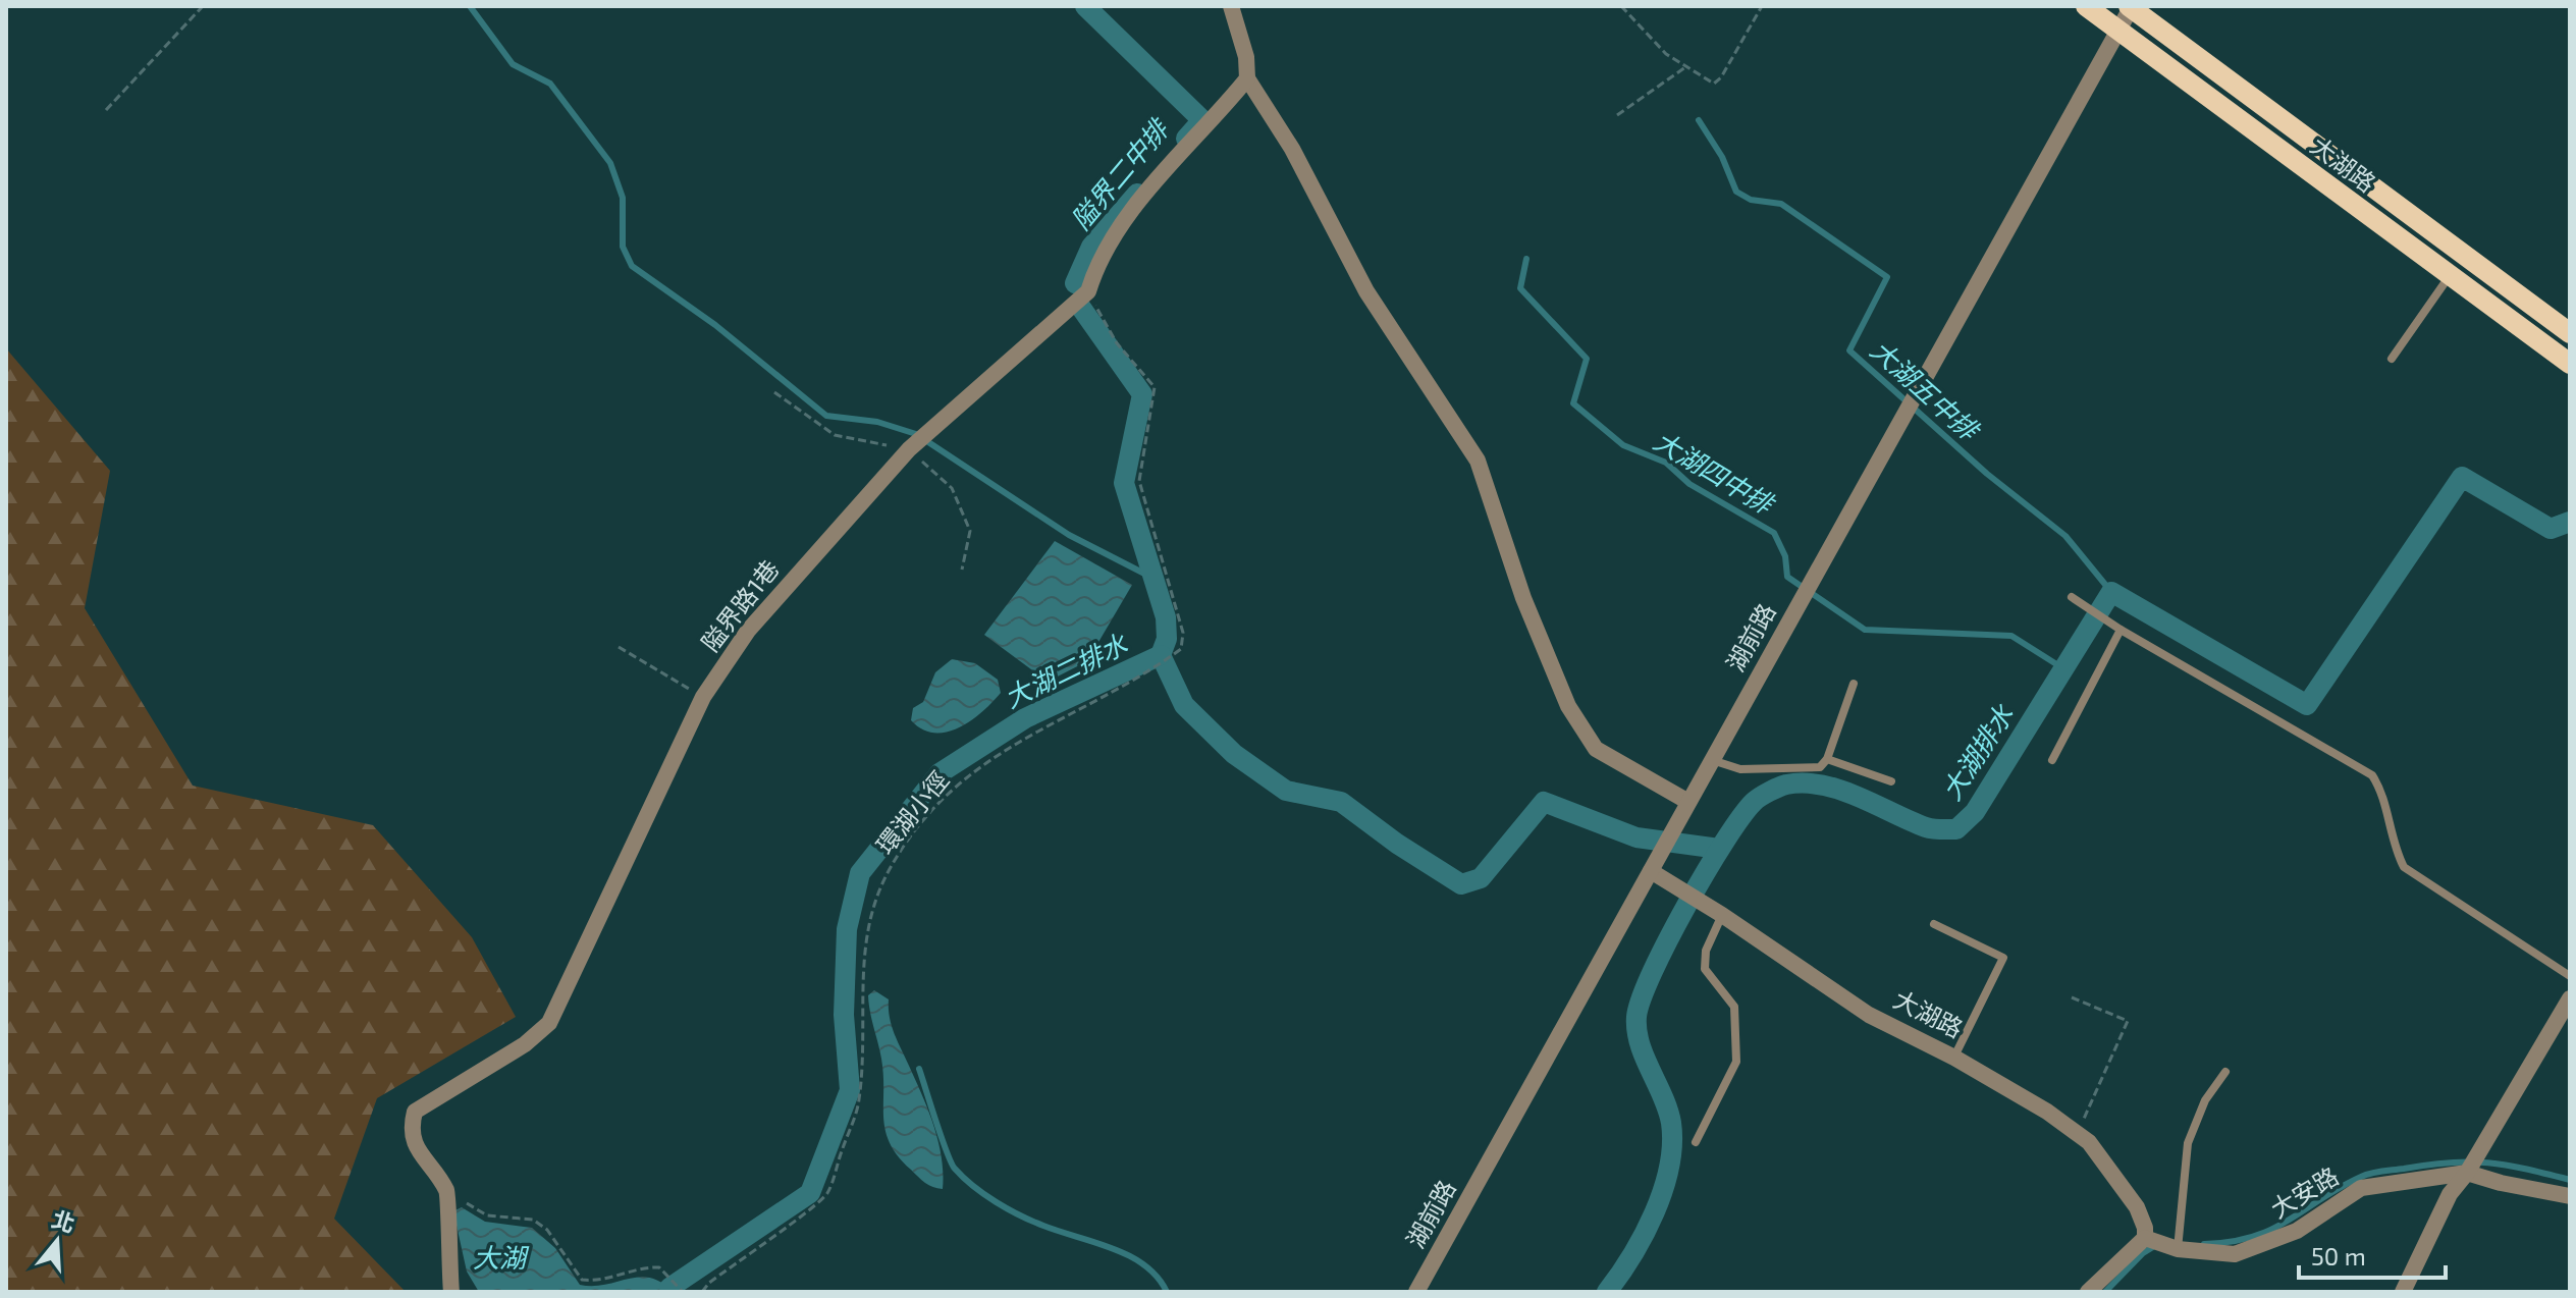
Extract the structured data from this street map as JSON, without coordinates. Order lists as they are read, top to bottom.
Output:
{
  "streets": {
    "main road": ["大湖路"],
    "street": ["隘界路1巷", "湖前路", "大安路"],
    "path": ["環湖小徑"]
  },
  "crossings": [
    ["大湖路", "湖前路"],
    ["大湖路", "大安路"],
    ["隘界路1巷", "環湖小徑"]
  ],
  "water": [
    "隘界二中排",
    "大湖五中排",
    "大湖四中排",
    "大湖二排水",
    "大湖排水",
    "大湖"
  ],
  "scale_bar": "50 m",
  "north": "top"
}
